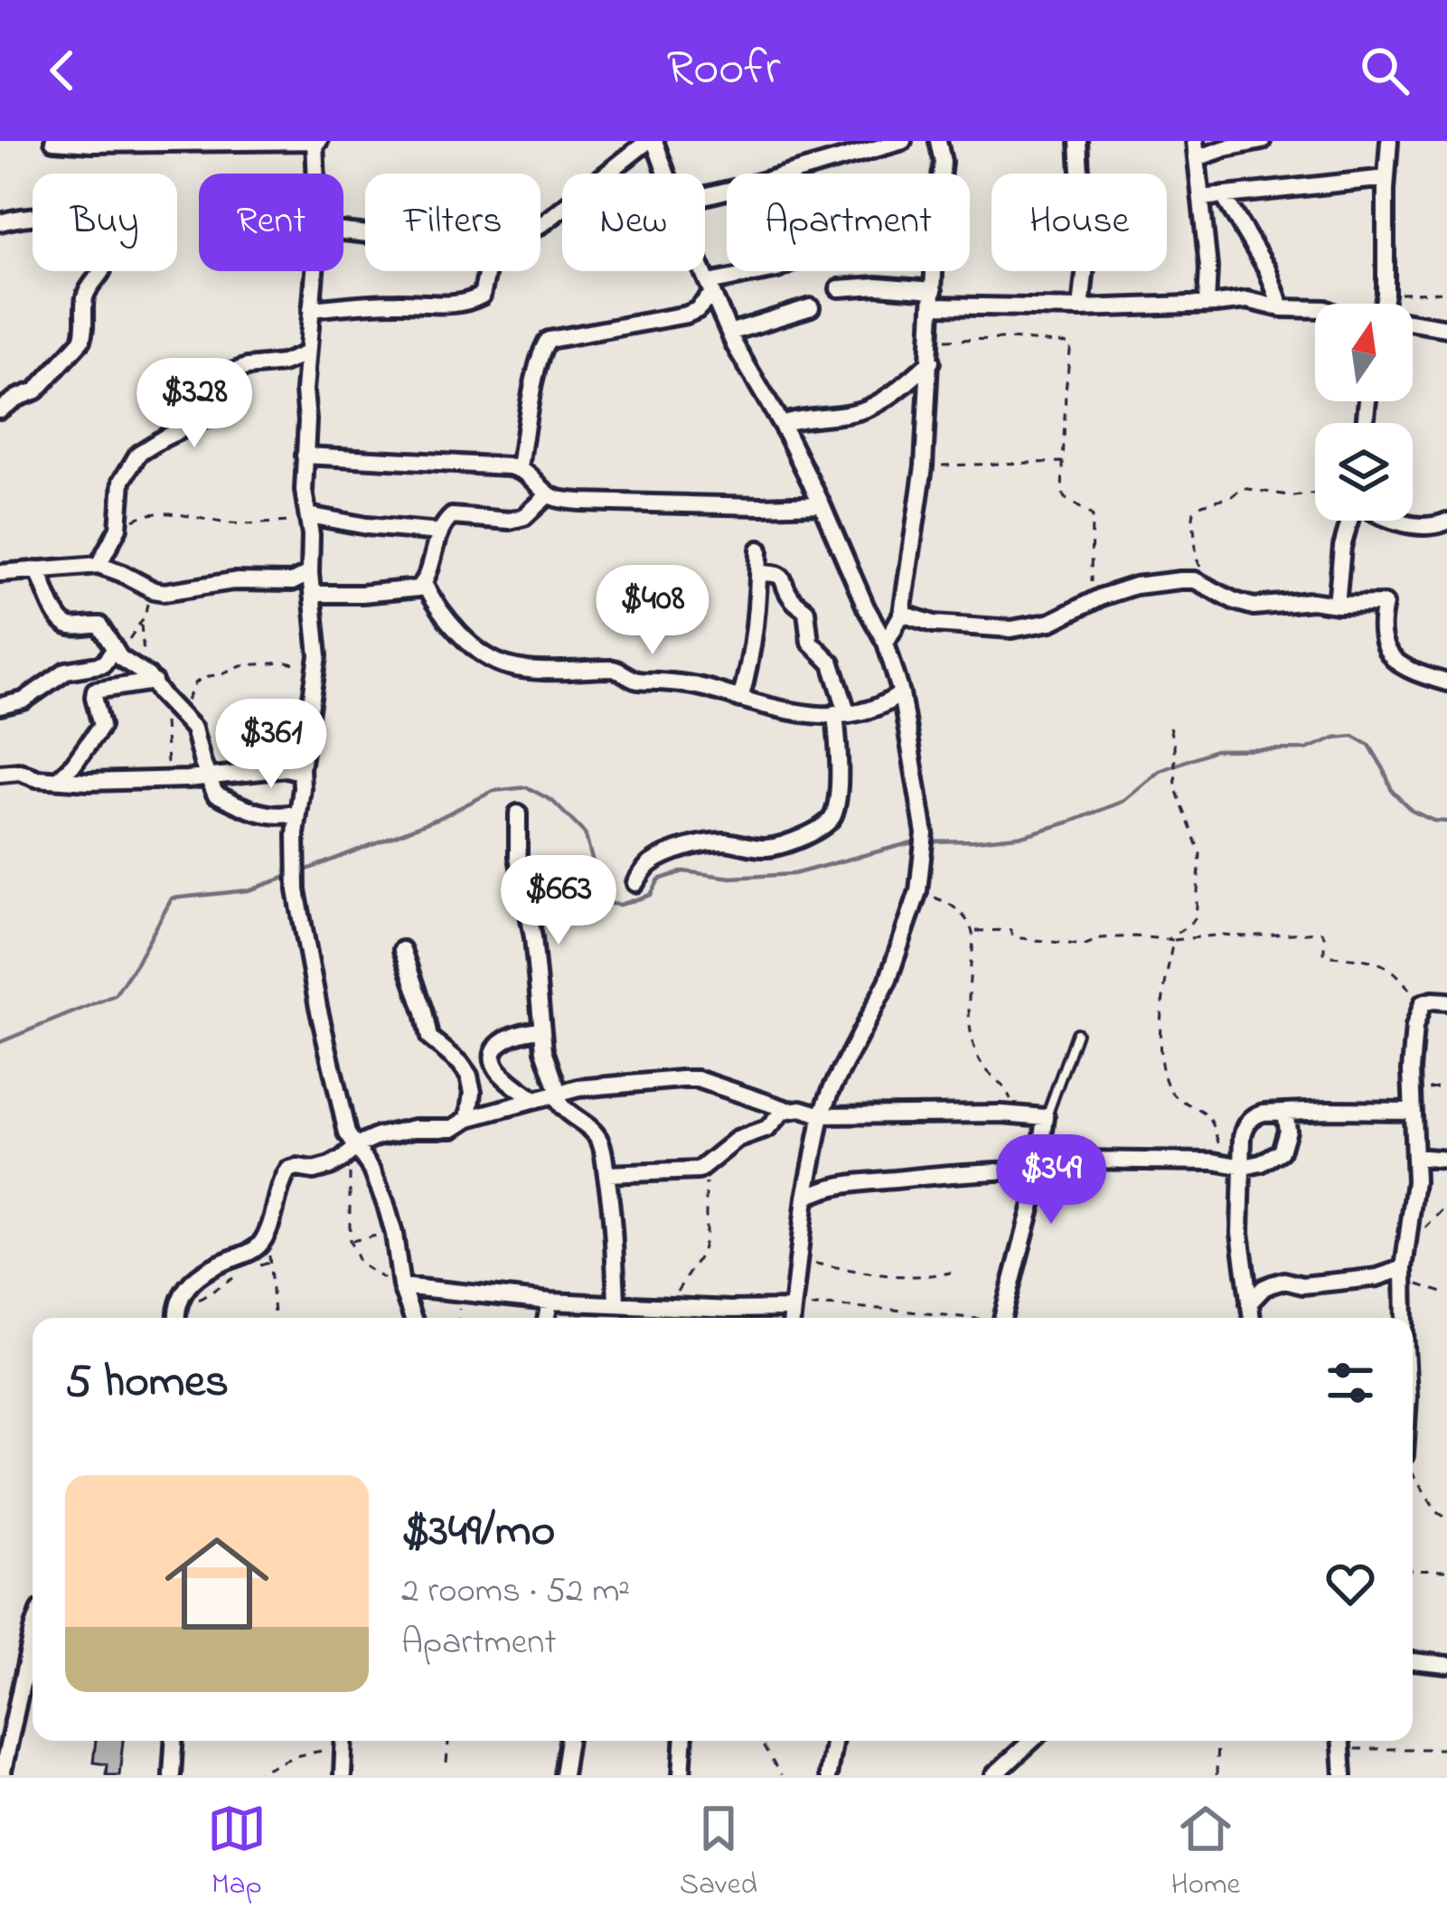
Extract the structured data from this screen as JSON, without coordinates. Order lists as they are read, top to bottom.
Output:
{
  "north": "top",
  "page": {
    "header": "Roofr",
    "chip": [
      "Buy",
      "Rent",
      "Filters",
      "New",
      "Apartment",
      "House"
    ],
    "price": [
      "$328",
      "$408",
      "$361",
      "$663",
      "$349"
    ],
    "heading": "5 homes",
    "list": [
      {
        "name": "$349/mo",
        "note": "2 rooms · 52 m² · Apartment"
      }
    ],
    "tabs": ["Map", "Saved", "Home"]
  }
}
